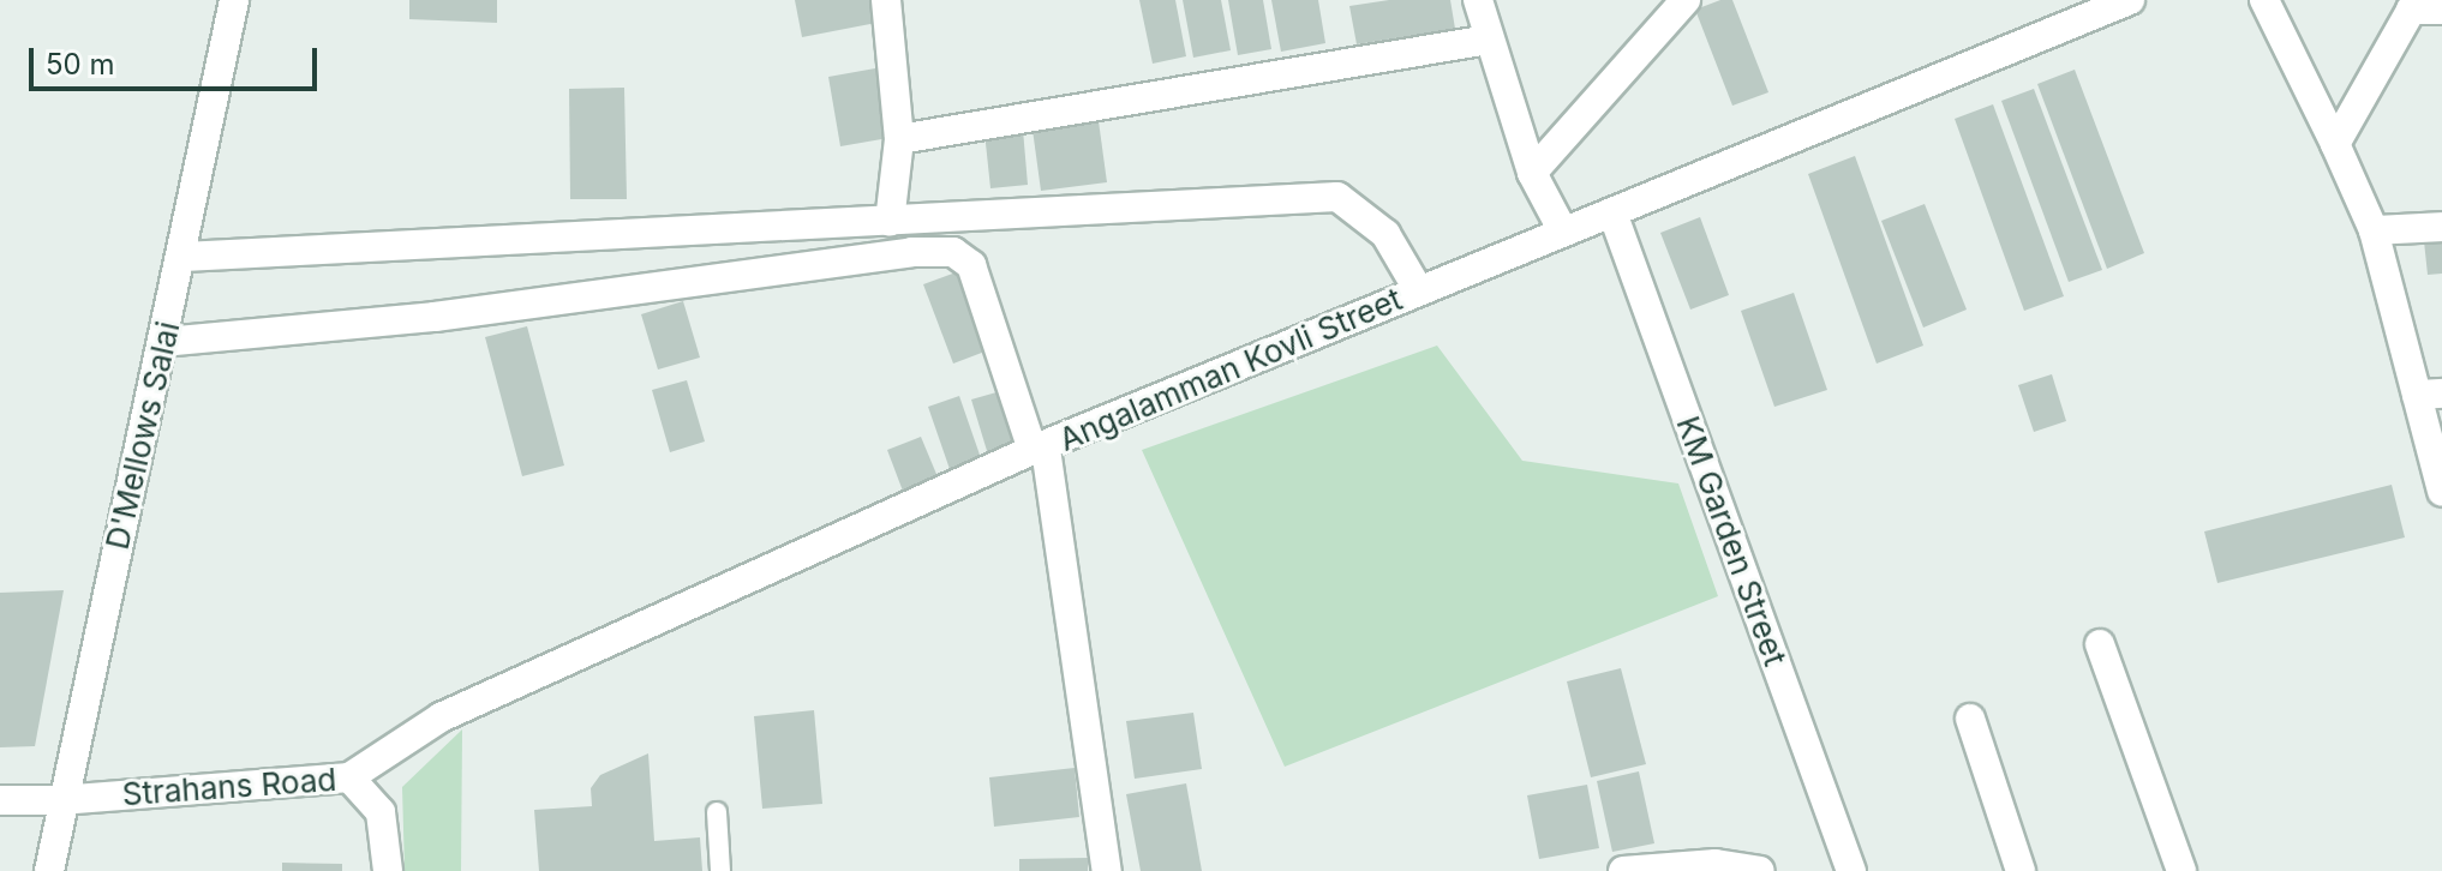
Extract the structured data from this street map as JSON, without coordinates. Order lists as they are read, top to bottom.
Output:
{
  "streets": {
    "street": [
      "Angalamman Kovli Street",
      "D'Mellows Salai",
      "KM Garden Street",
      "Strahans Road"
    ]
  },
  "crossings": [
    ["Angalamman Kovli Street", "KM Garden Street"],
    ["Angalamman Kovli Street", "Strahans Road"],
    ["D'Mellows Salai", "Strahans Road"]
  ],
  "scale_bar": "50 m"
}
